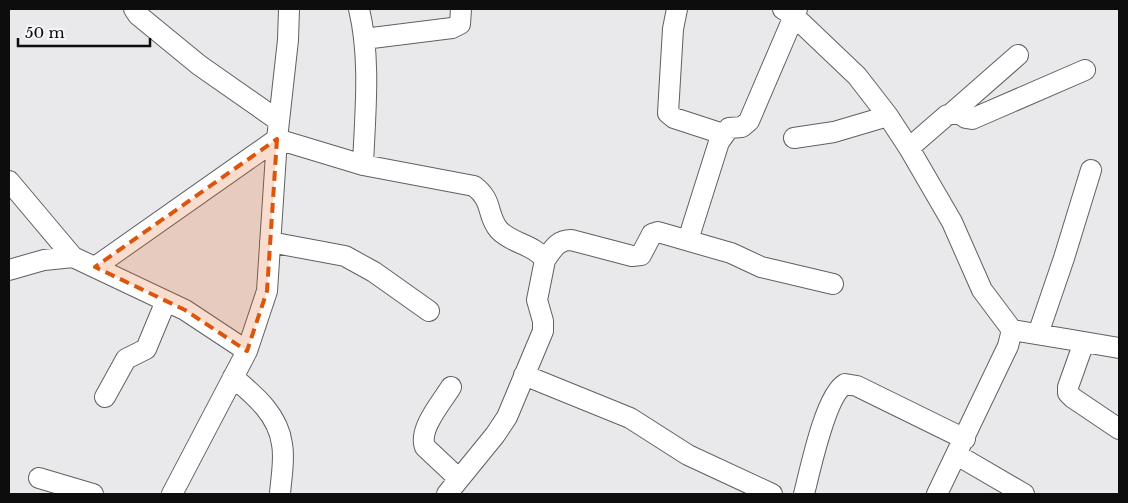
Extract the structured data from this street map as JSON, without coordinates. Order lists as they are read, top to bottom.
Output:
{
  "scale_bar": "50 m"
}
